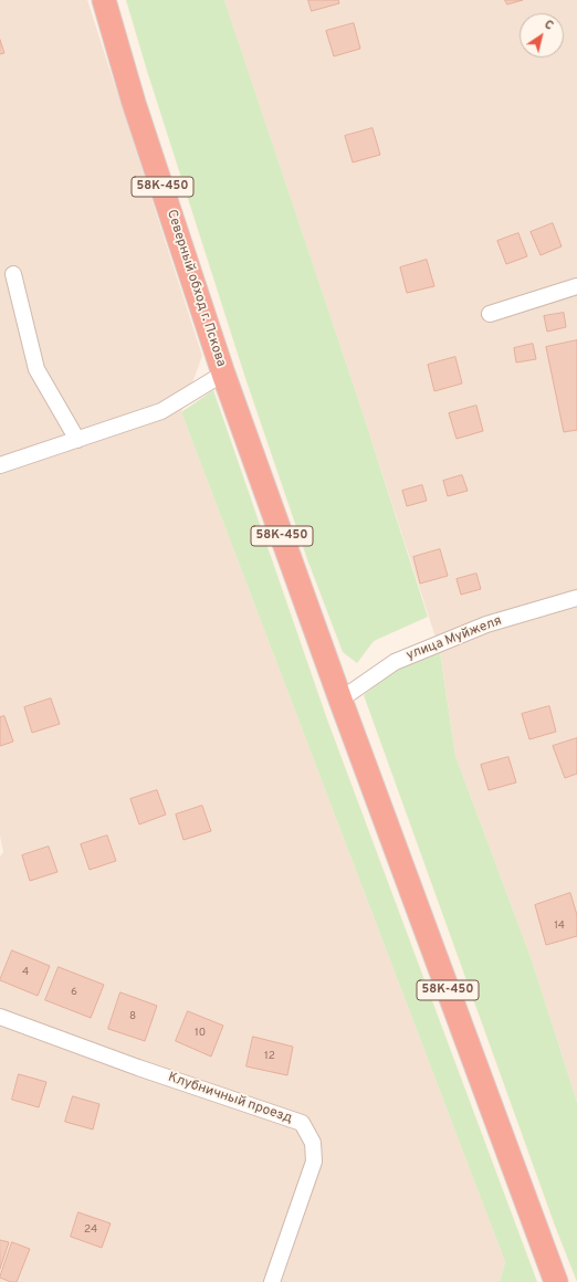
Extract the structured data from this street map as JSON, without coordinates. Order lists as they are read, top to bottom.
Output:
{
  "streets": {
    "highway": ["58К-450", "Северный обход г. Пскова"],
    "street": ["улица Муйжеля", "Клубничный проезд"]
  },
  "crossings": [
    ["58К-450", "Северный обход г. Пскова"],
    ["58К-450", "улица Муйжеля"]
  ],
  "house_numbers": [
    "14",
    "4",
    "6",
    "8",
    "10",
    "12",
    "24"
  ],
  "north": "top right"
}
